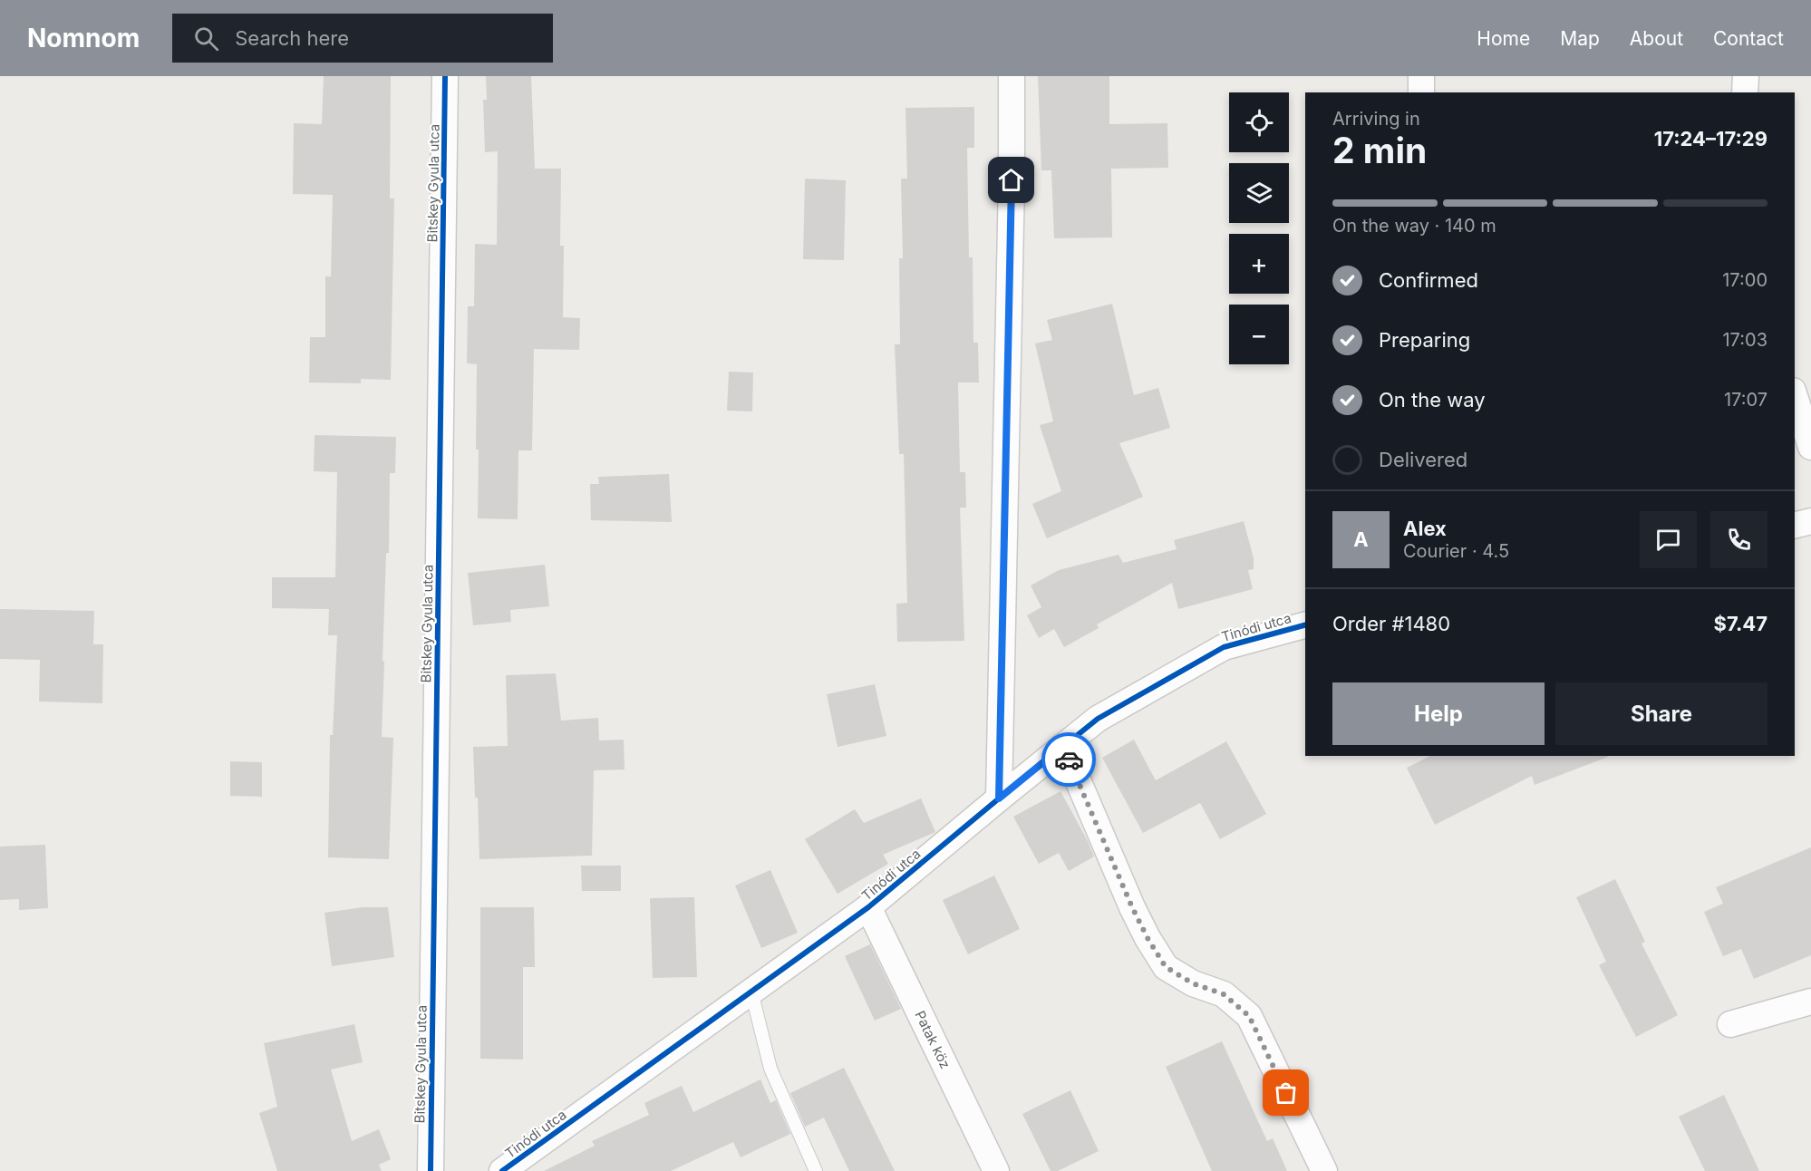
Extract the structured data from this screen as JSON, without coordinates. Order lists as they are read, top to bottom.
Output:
{
  "streets": {
    "street": ["Bitskey Gyula utca", "Tinódi utca", "Patak köz"]
  },
  "crossings": [
    ["Tinódi utca", "Patak köz"]
  ],
  "page": {
    "header": "Nomnom",
    "search": "Search here",
    "nav": [
      "Home",
      "Map",
      "About",
      "Contact"
    ],
    "map_buttons": ["+", "−"],
    "heading": ["2 min", "Arriving in", "17:24–17:29"],
    "panel": [
      "Alex",
      "Courier · 4.5",
      "Order #1480",
      "$7.47"
    ],
    "bar": "On the way · 140 m",
    "list": [
      ["Confirmed", "17:00"],
      ["Preparing", "17:03"],
      ["On the way", "17:07"],
      "Delivered"
    ],
    "round": "A",
    "buttons": ["Help", "Share"]
  }
}
